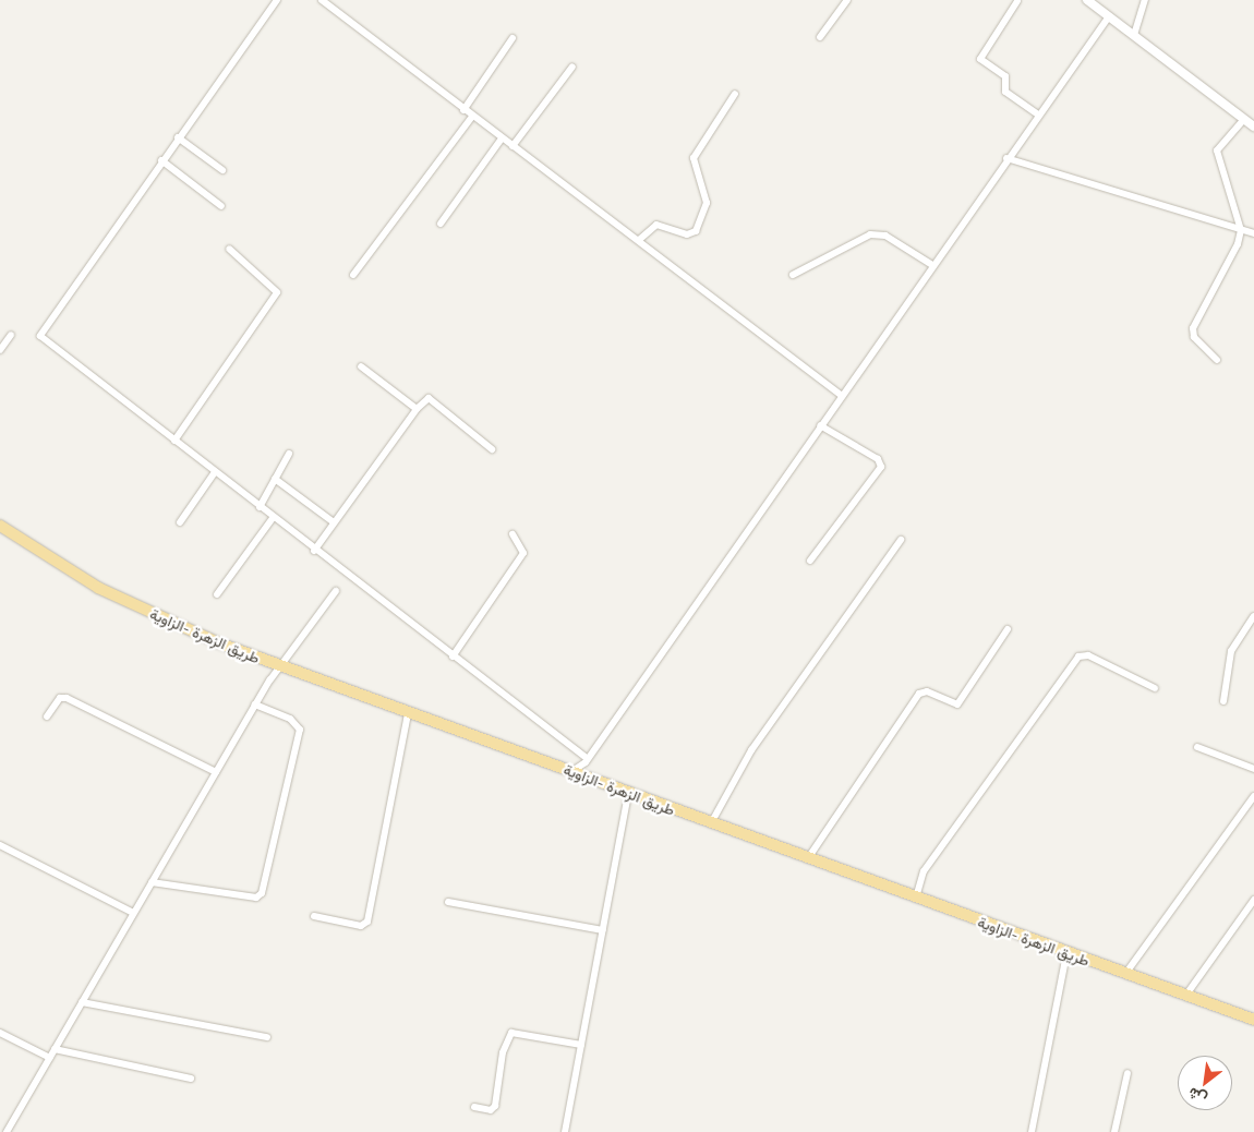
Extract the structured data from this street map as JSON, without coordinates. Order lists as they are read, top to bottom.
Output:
{
  "streets": {
    "main road": ["طريق الزهرة -الزاوية"]
  },
  "north": "bottom left"
}
